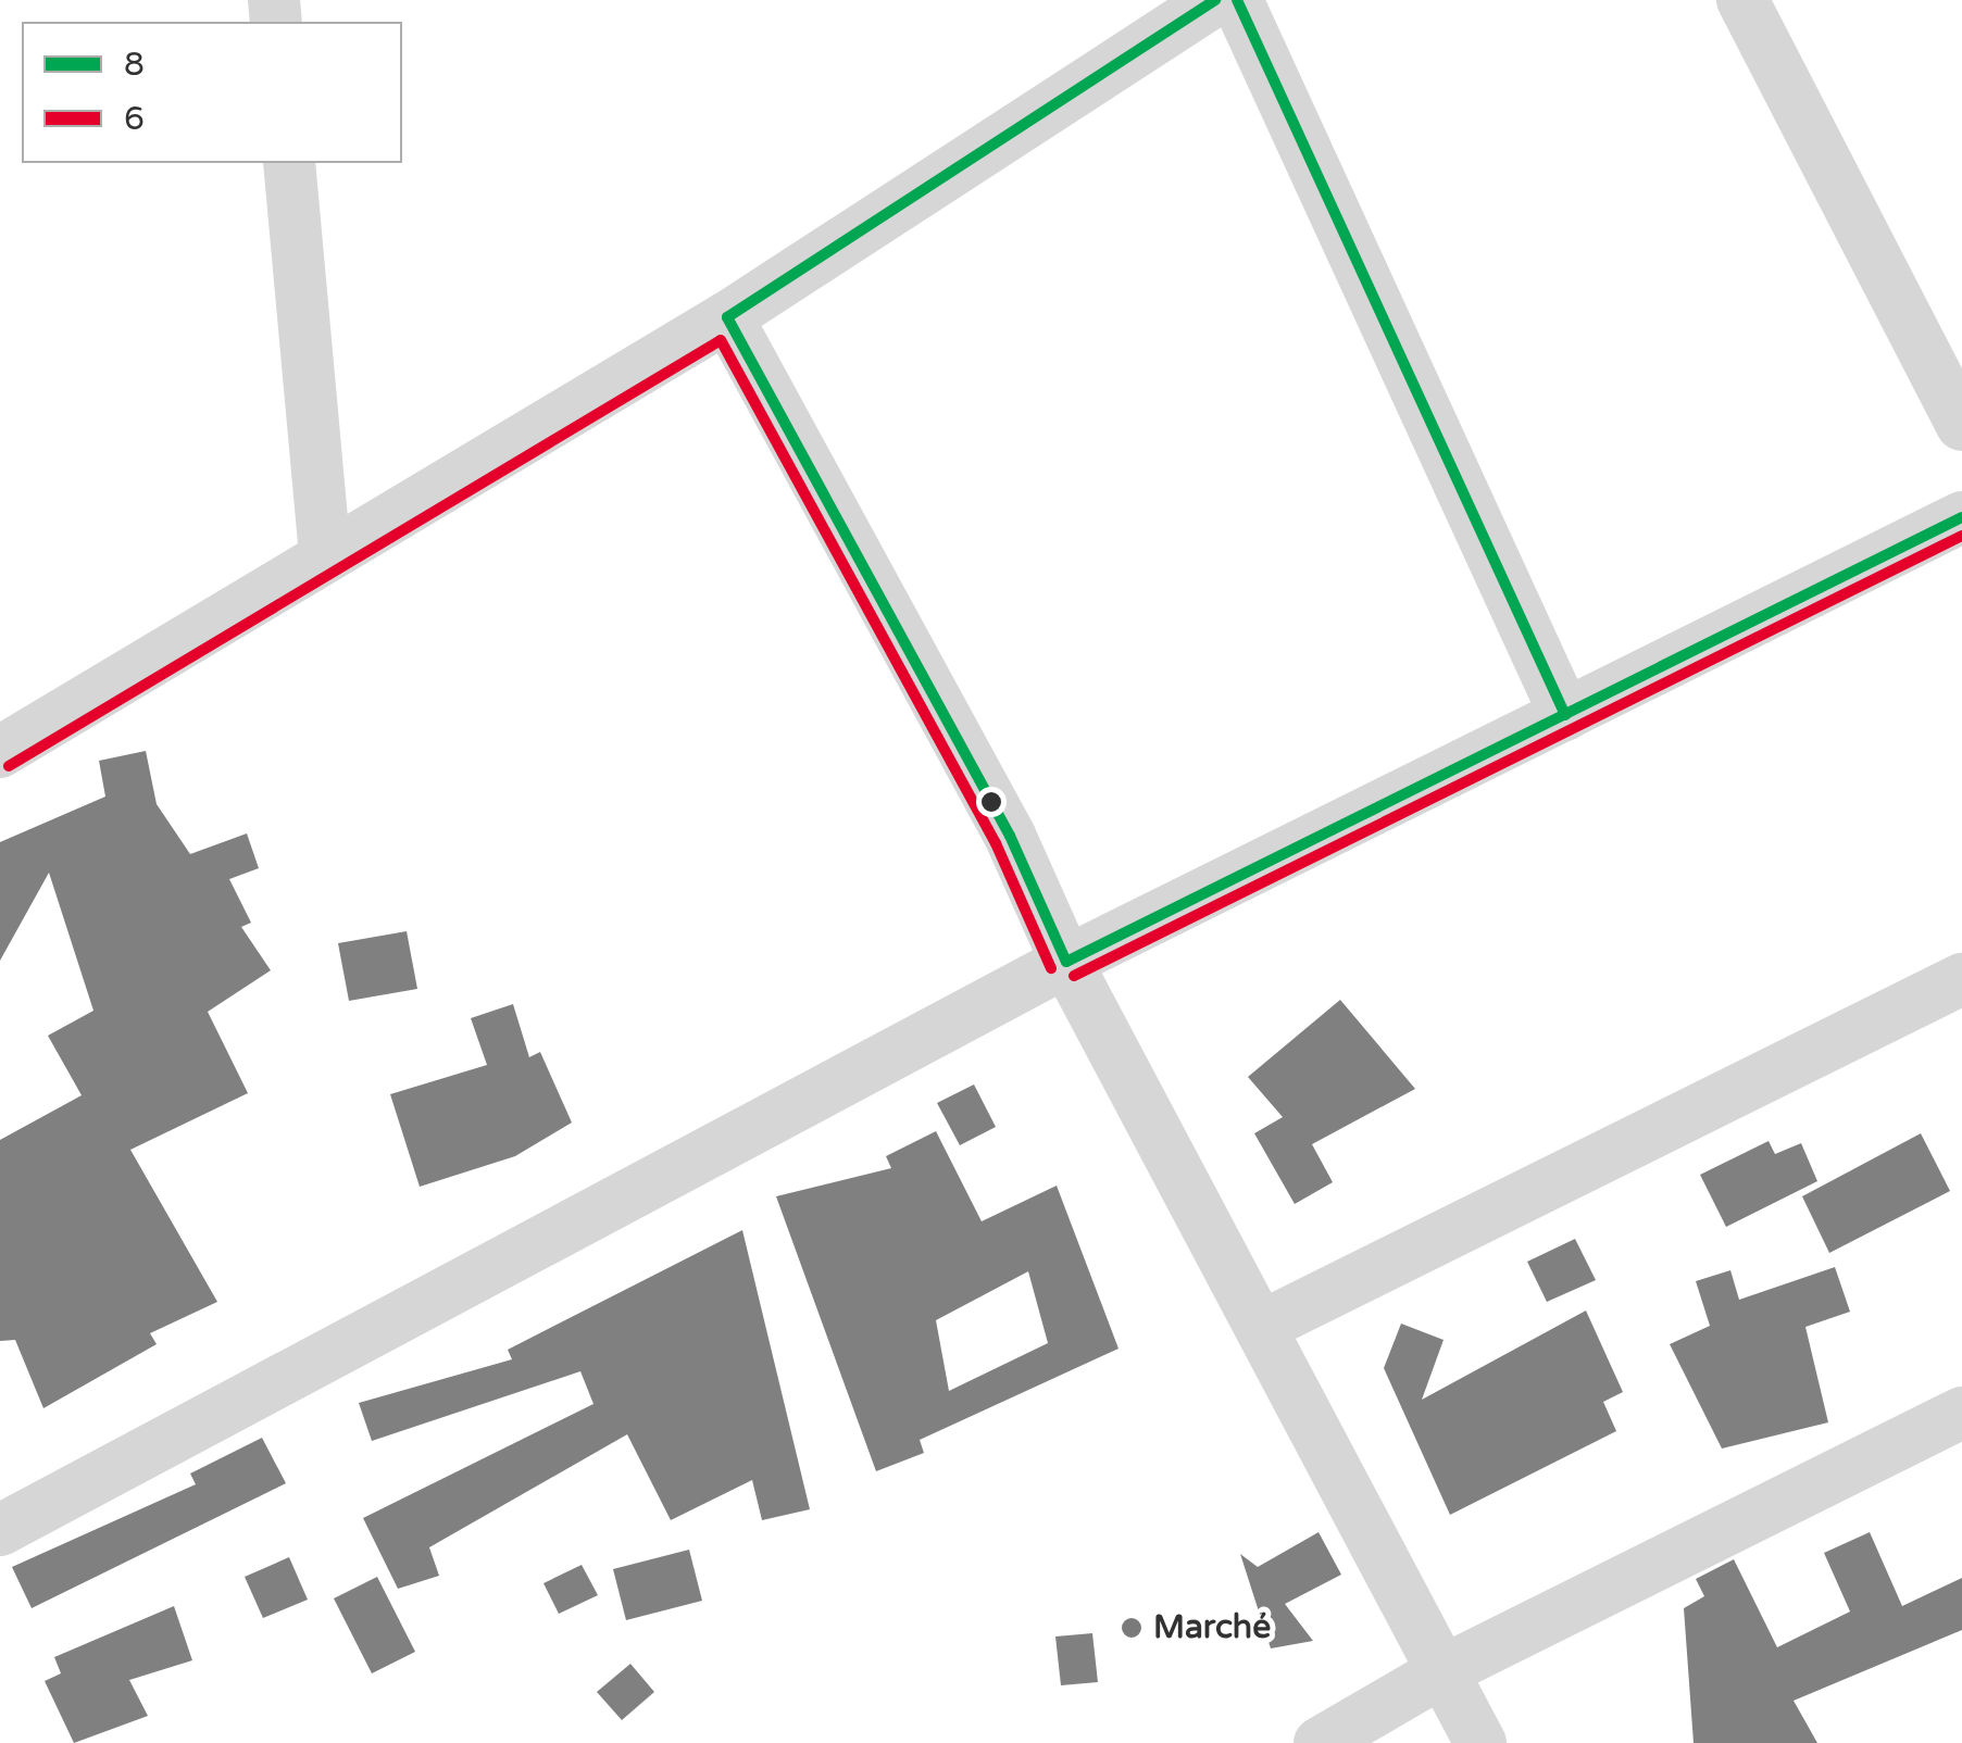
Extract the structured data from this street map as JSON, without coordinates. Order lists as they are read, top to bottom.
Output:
{
  "places": ["Marché"],
  "lines": ["transit line 8", "transit line 6"],
  "legend": ["8", "6"]
}
